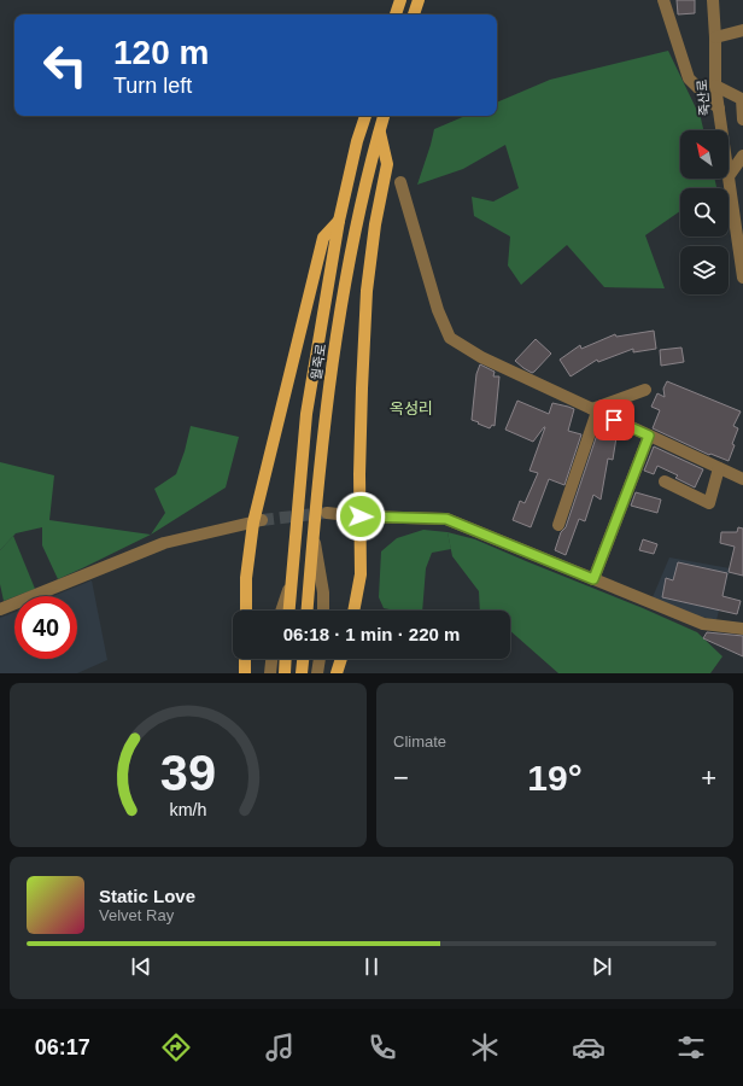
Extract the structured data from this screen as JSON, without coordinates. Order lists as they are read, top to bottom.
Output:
{
  "streets": {
    "main road": ["월죽로"],
    "street": ["죽산로"]
  },
  "districts": ["옥성리"],
  "north": "top left",
  "page": {
    "turn": ["120 m", "Turn left"],
    "limit": "40",
    "trip": "06:18 · 1 min · 220 m",
    "tile": "Climate",
    "heat": ["−", "19°", "+"],
    "song": ["Static Love", "Velvet Ray"],
    "tabs": "06:17",
    "gauge": ["39", "km/h"]
  }
}
